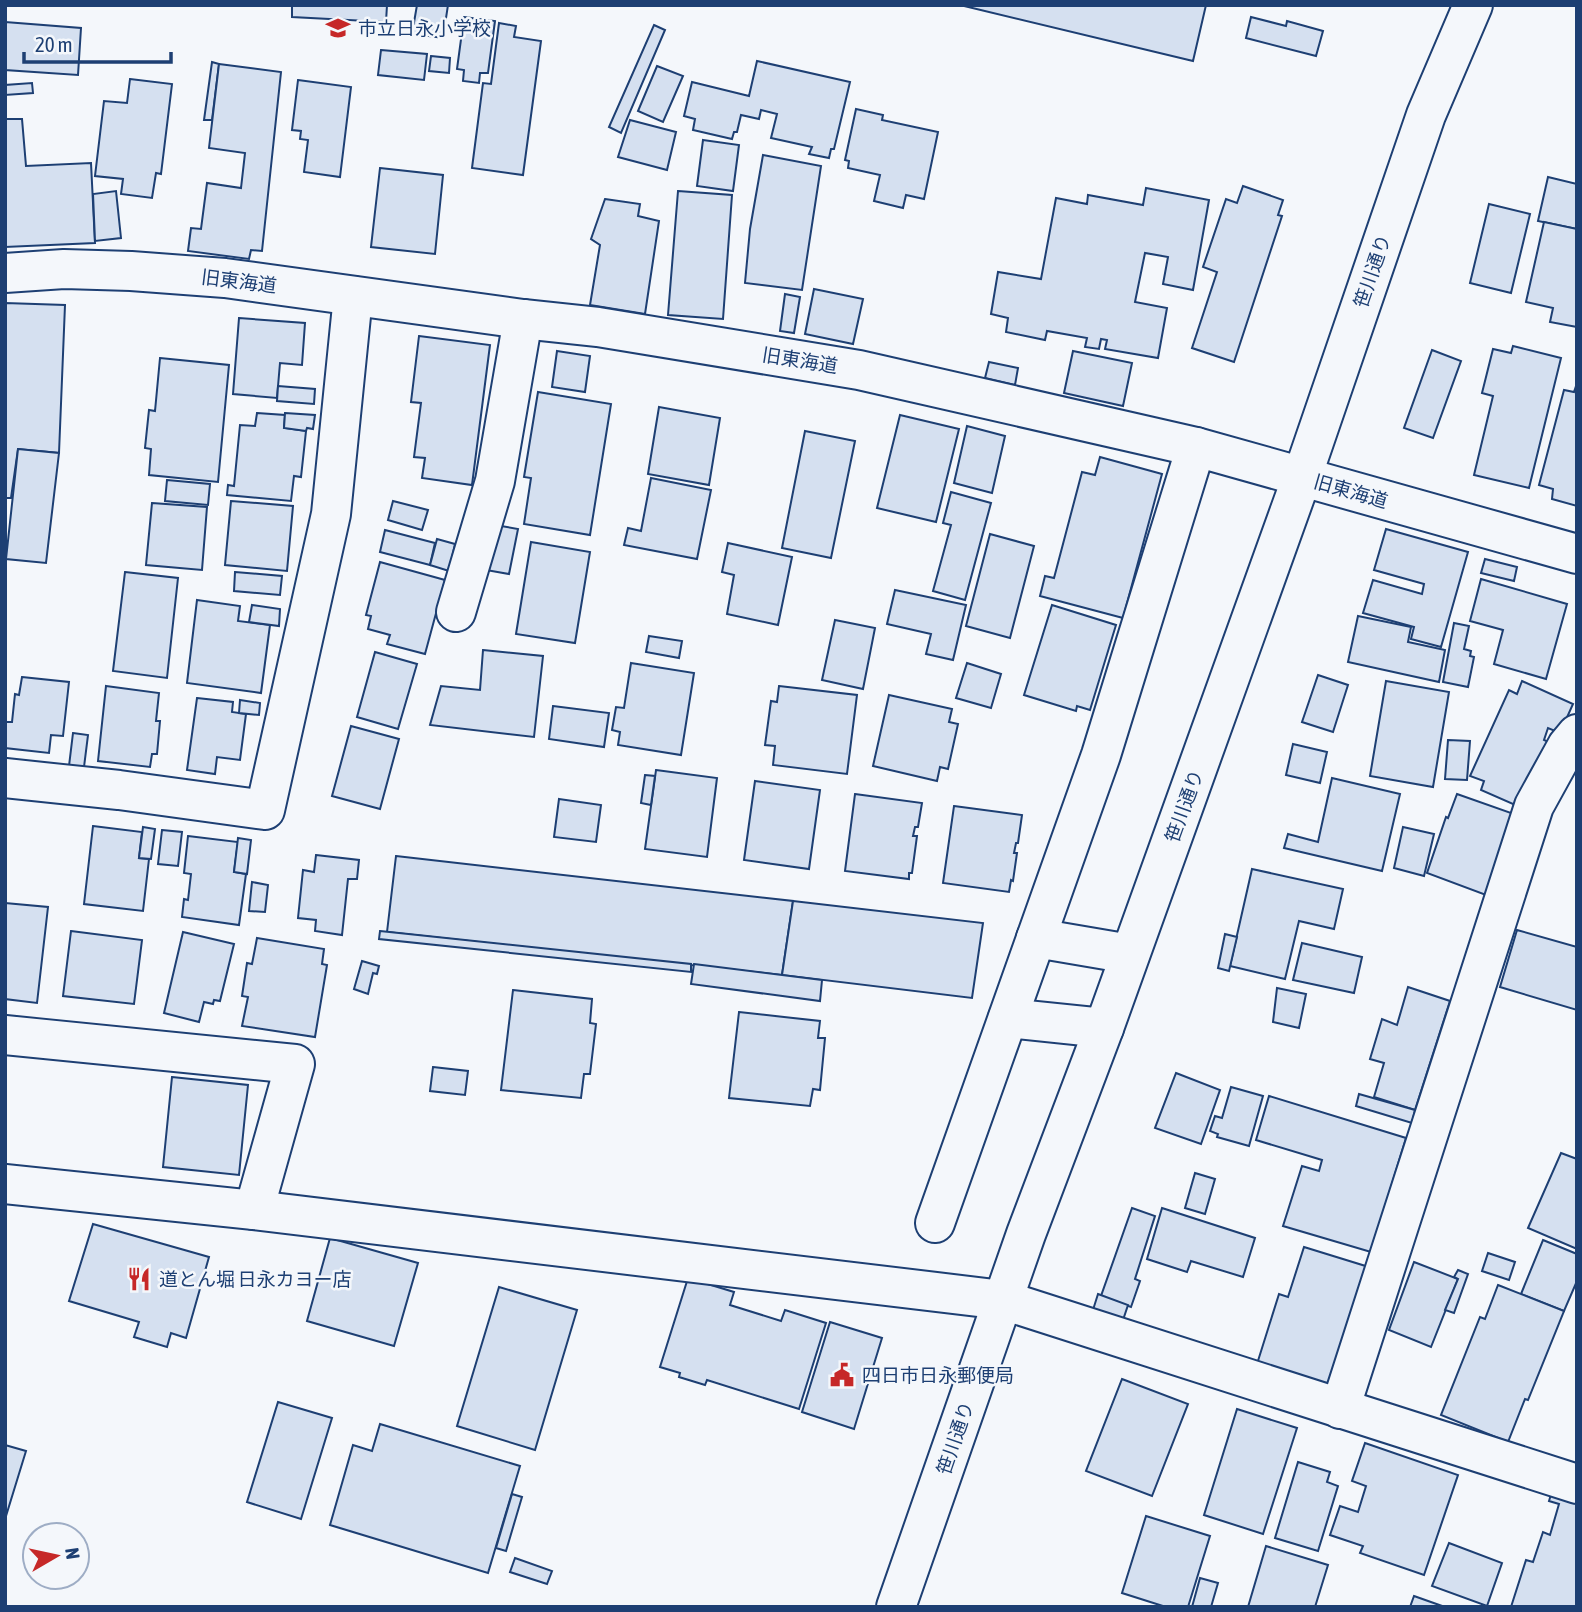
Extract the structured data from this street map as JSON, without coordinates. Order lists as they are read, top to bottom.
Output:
{
  "streets": {
    "street": ["笹川通り", "旧東海道"]
  },
  "crossings": [
    ["笹川通り", "旧東海道"]
  ],
  "places": {
    "school or university": ["市立日永小学校"],
    "restaurant": ["道とん堀 日永カヨー店"],
    "public building": ["四日市日永郵便局"]
  },
  "scale_bar": "20 m",
  "north": "right"
}
